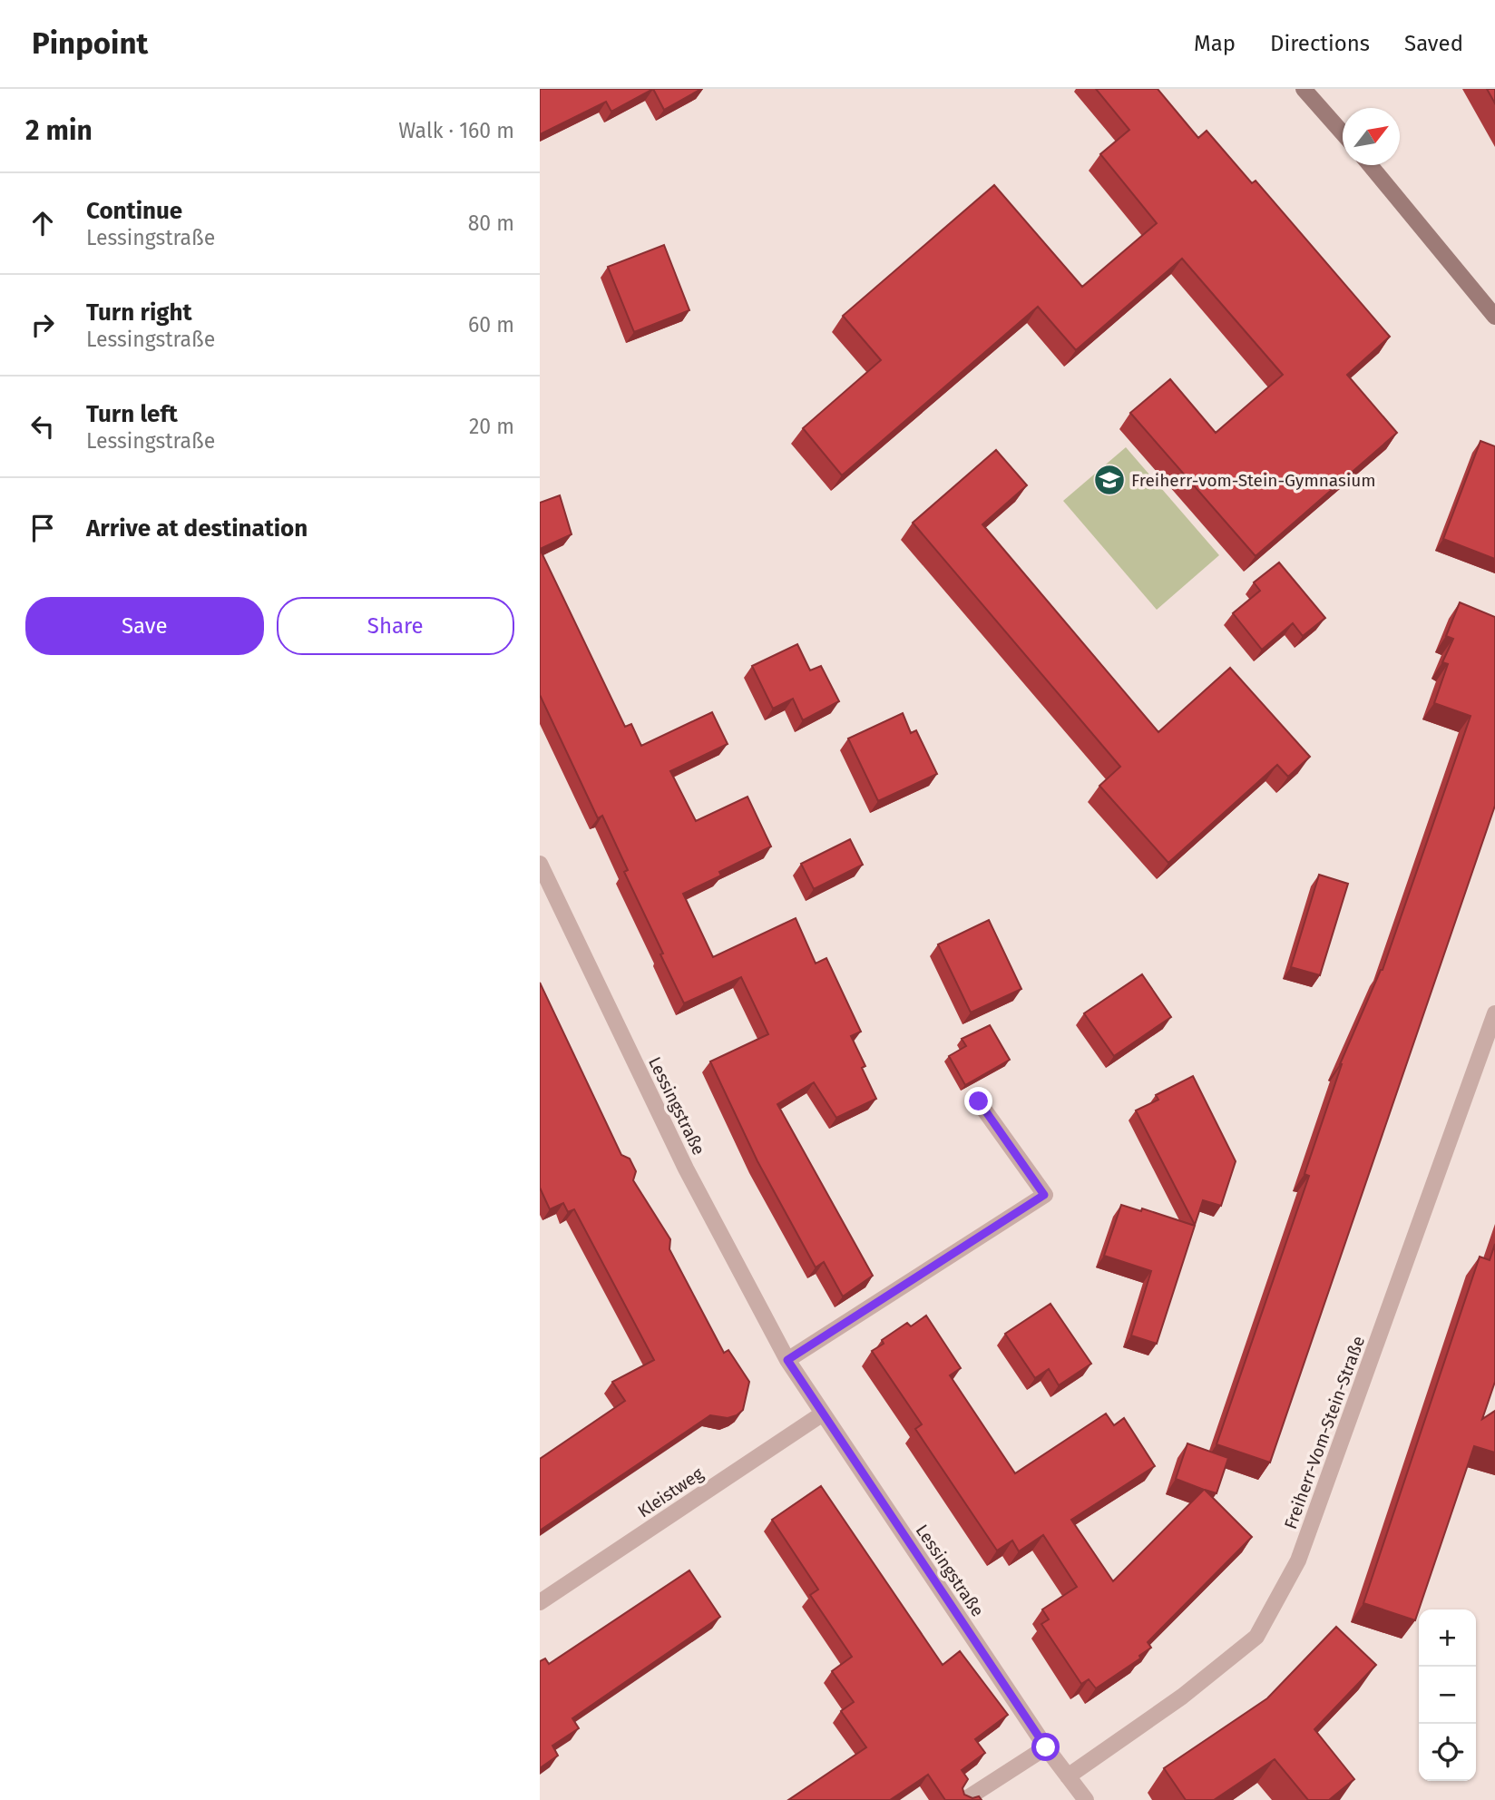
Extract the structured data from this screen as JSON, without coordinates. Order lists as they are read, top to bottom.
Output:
{
  "streets": {
    "street": ["Lessingstraße", "Freiherr-Vom-Stein-Straße", "Kleistweg"]
  },
  "crossings": [
    ["Lessingstraße", "Freiherr-Vom-Stein-Straße"],
    ["Lessingstraße", "Kleistweg"]
  ],
  "places": {
    "school or university": ["Freiherr-vom-Stein-Gymnasium"]
  },
  "north": "top right",
  "page": {
    "header": "Pinpoint",
    "nav": ["Map", "Directions", "Saved"],
    "heading": ["2 min", "Walk · 160 m"],
    "list": [
      ["Continue", "Lessingstraße", "80 m"],
      ["Turn right", "Lessingstraße", "60 m"],
      ["Turn left", "Lessingstraße", "20 m"],
      "Arrive at destination"
    ],
    "buttons": ["Save", "Share"],
    "map_buttons": ["+", "−"]
  }
}
